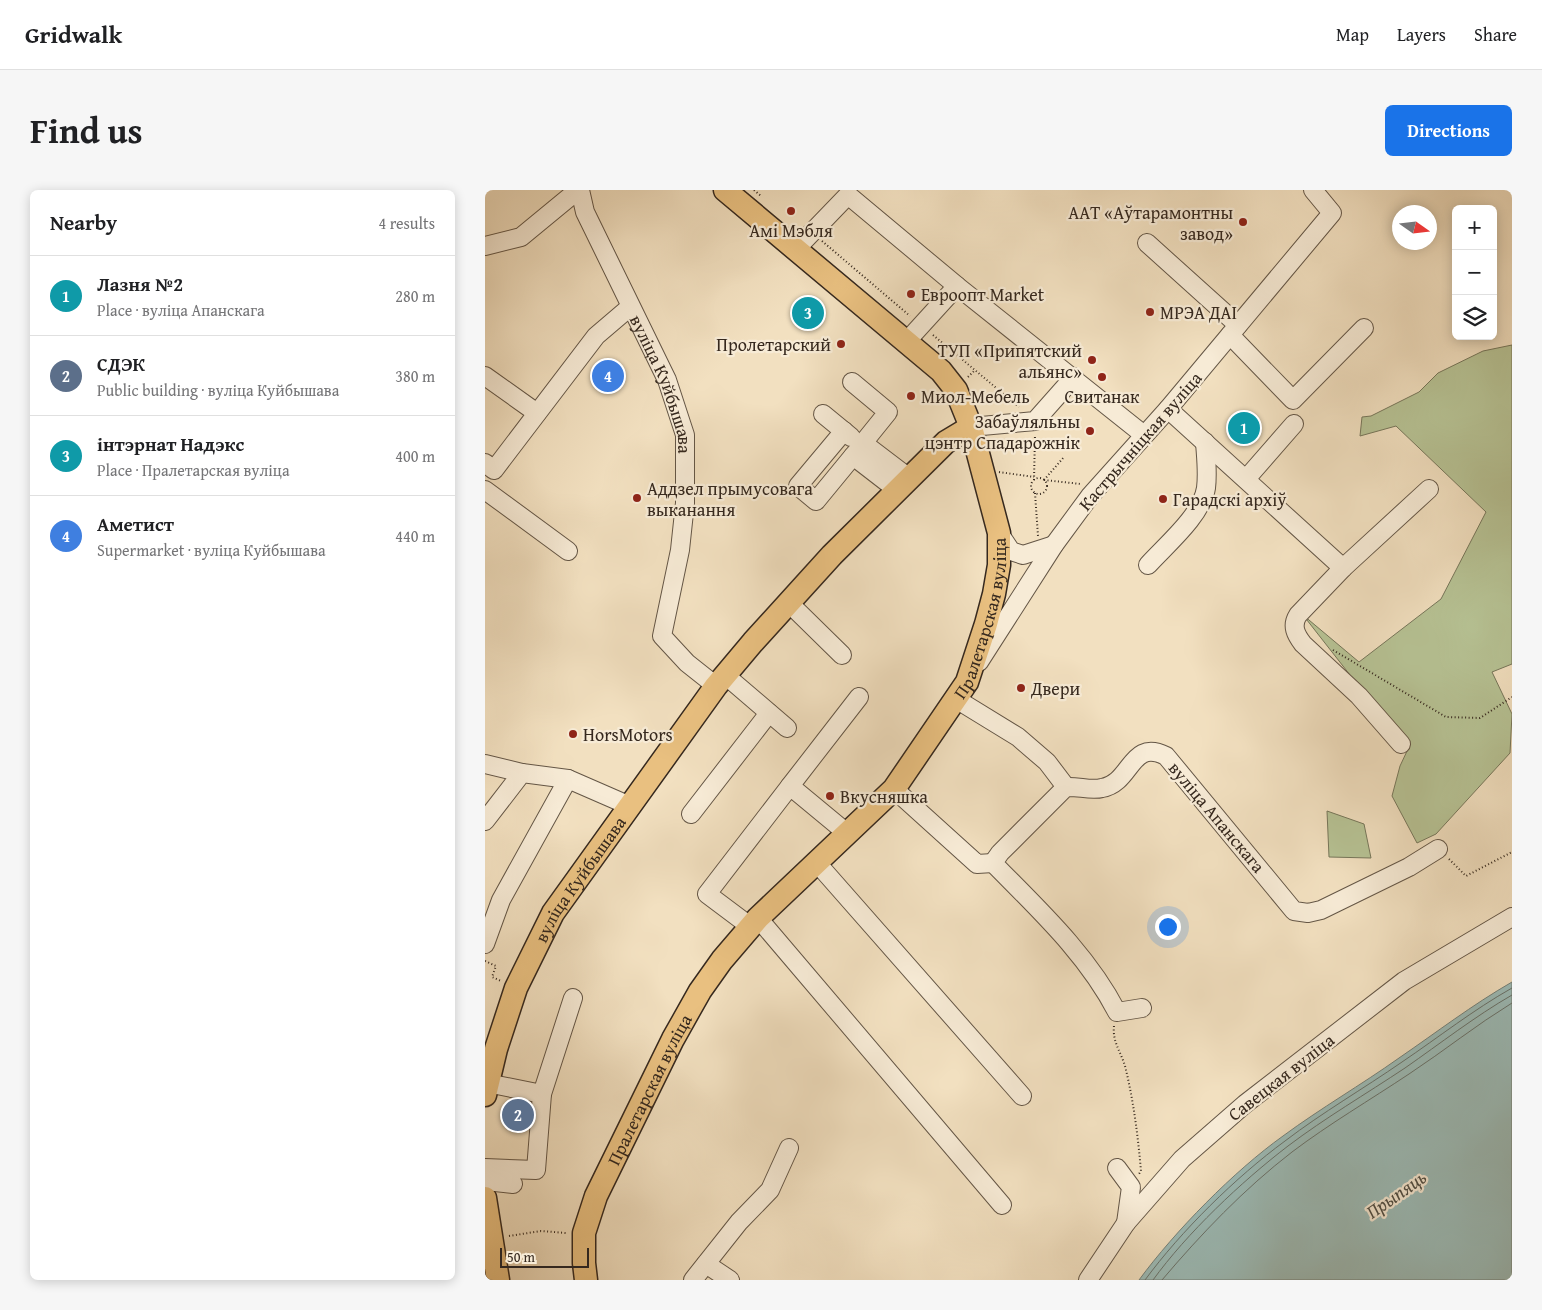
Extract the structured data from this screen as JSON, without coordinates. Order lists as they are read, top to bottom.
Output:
{
  "streets": {
    "main road": ["вуліца Куйбышава", "Пралетарская вуліца"],
    "street": ["Кастрычніцкая вуліца", "вуліца Апанскага", "Савецкая вуліца"]
  },
  "crossings": [
    ["вуліца Куйбышава", "Пралетарская вуліца"],
    ["Кастрычніцкая вуліца", "Пралетарская вуліца"]
  ],
  "water": ["Прыпяць"],
  "places": [
    "Амі Мэбля",
    "ААТ «Аўтарамонтны завод»",
    "Евроопт Market",
    "МРЭА ДАІ",
    "Пролетарский",
    "ТУП «Припятский альянс»",
    "Свитанак",
    "Миол-Мебель",
    "Забаўляльны цэнтр Спадарожнік",
    "Аддзел прымусовага выканання",
    "Гарадскі архіў",
    "Двери",
    "HorsMotors",
    "Вкусняшка"
  ],
  "scale_bar": "50 m",
  "north": "right",
  "page": {
    "header": "Gridwalk",
    "nav": ["Map", "Layers", "Share"],
    "title": "Find us",
    "buttons": "Directions",
    "heading": ["Nearby", "4 results"],
    "map_buttons": ["+", "−"],
    "list": [
      {
        "mark": "1",
        "name": "Лазня №2",
        "note": "Place · вуліца Апанскага",
        "value": "280 m"
      },
      {
        "mark": "2",
        "name": "СДЭК",
        "note": "Public building · вуліца Куйбышава",
        "value": "380 m"
      },
      {
        "mark": "3",
        "name": "інтэрнат Надэкс",
        "note": "Place · Пралетарская вуліца",
        "value": "400 m"
      },
      {
        "mark": "4",
        "name": "Аметист",
        "note": "Supermarket · вуліца Куйбышава",
        "value": "440 m"
      }
    ],
    "pins": [
      "3",
      "4",
      "1",
      "2"
    ],
    "scale": "50 m"
  }
}
